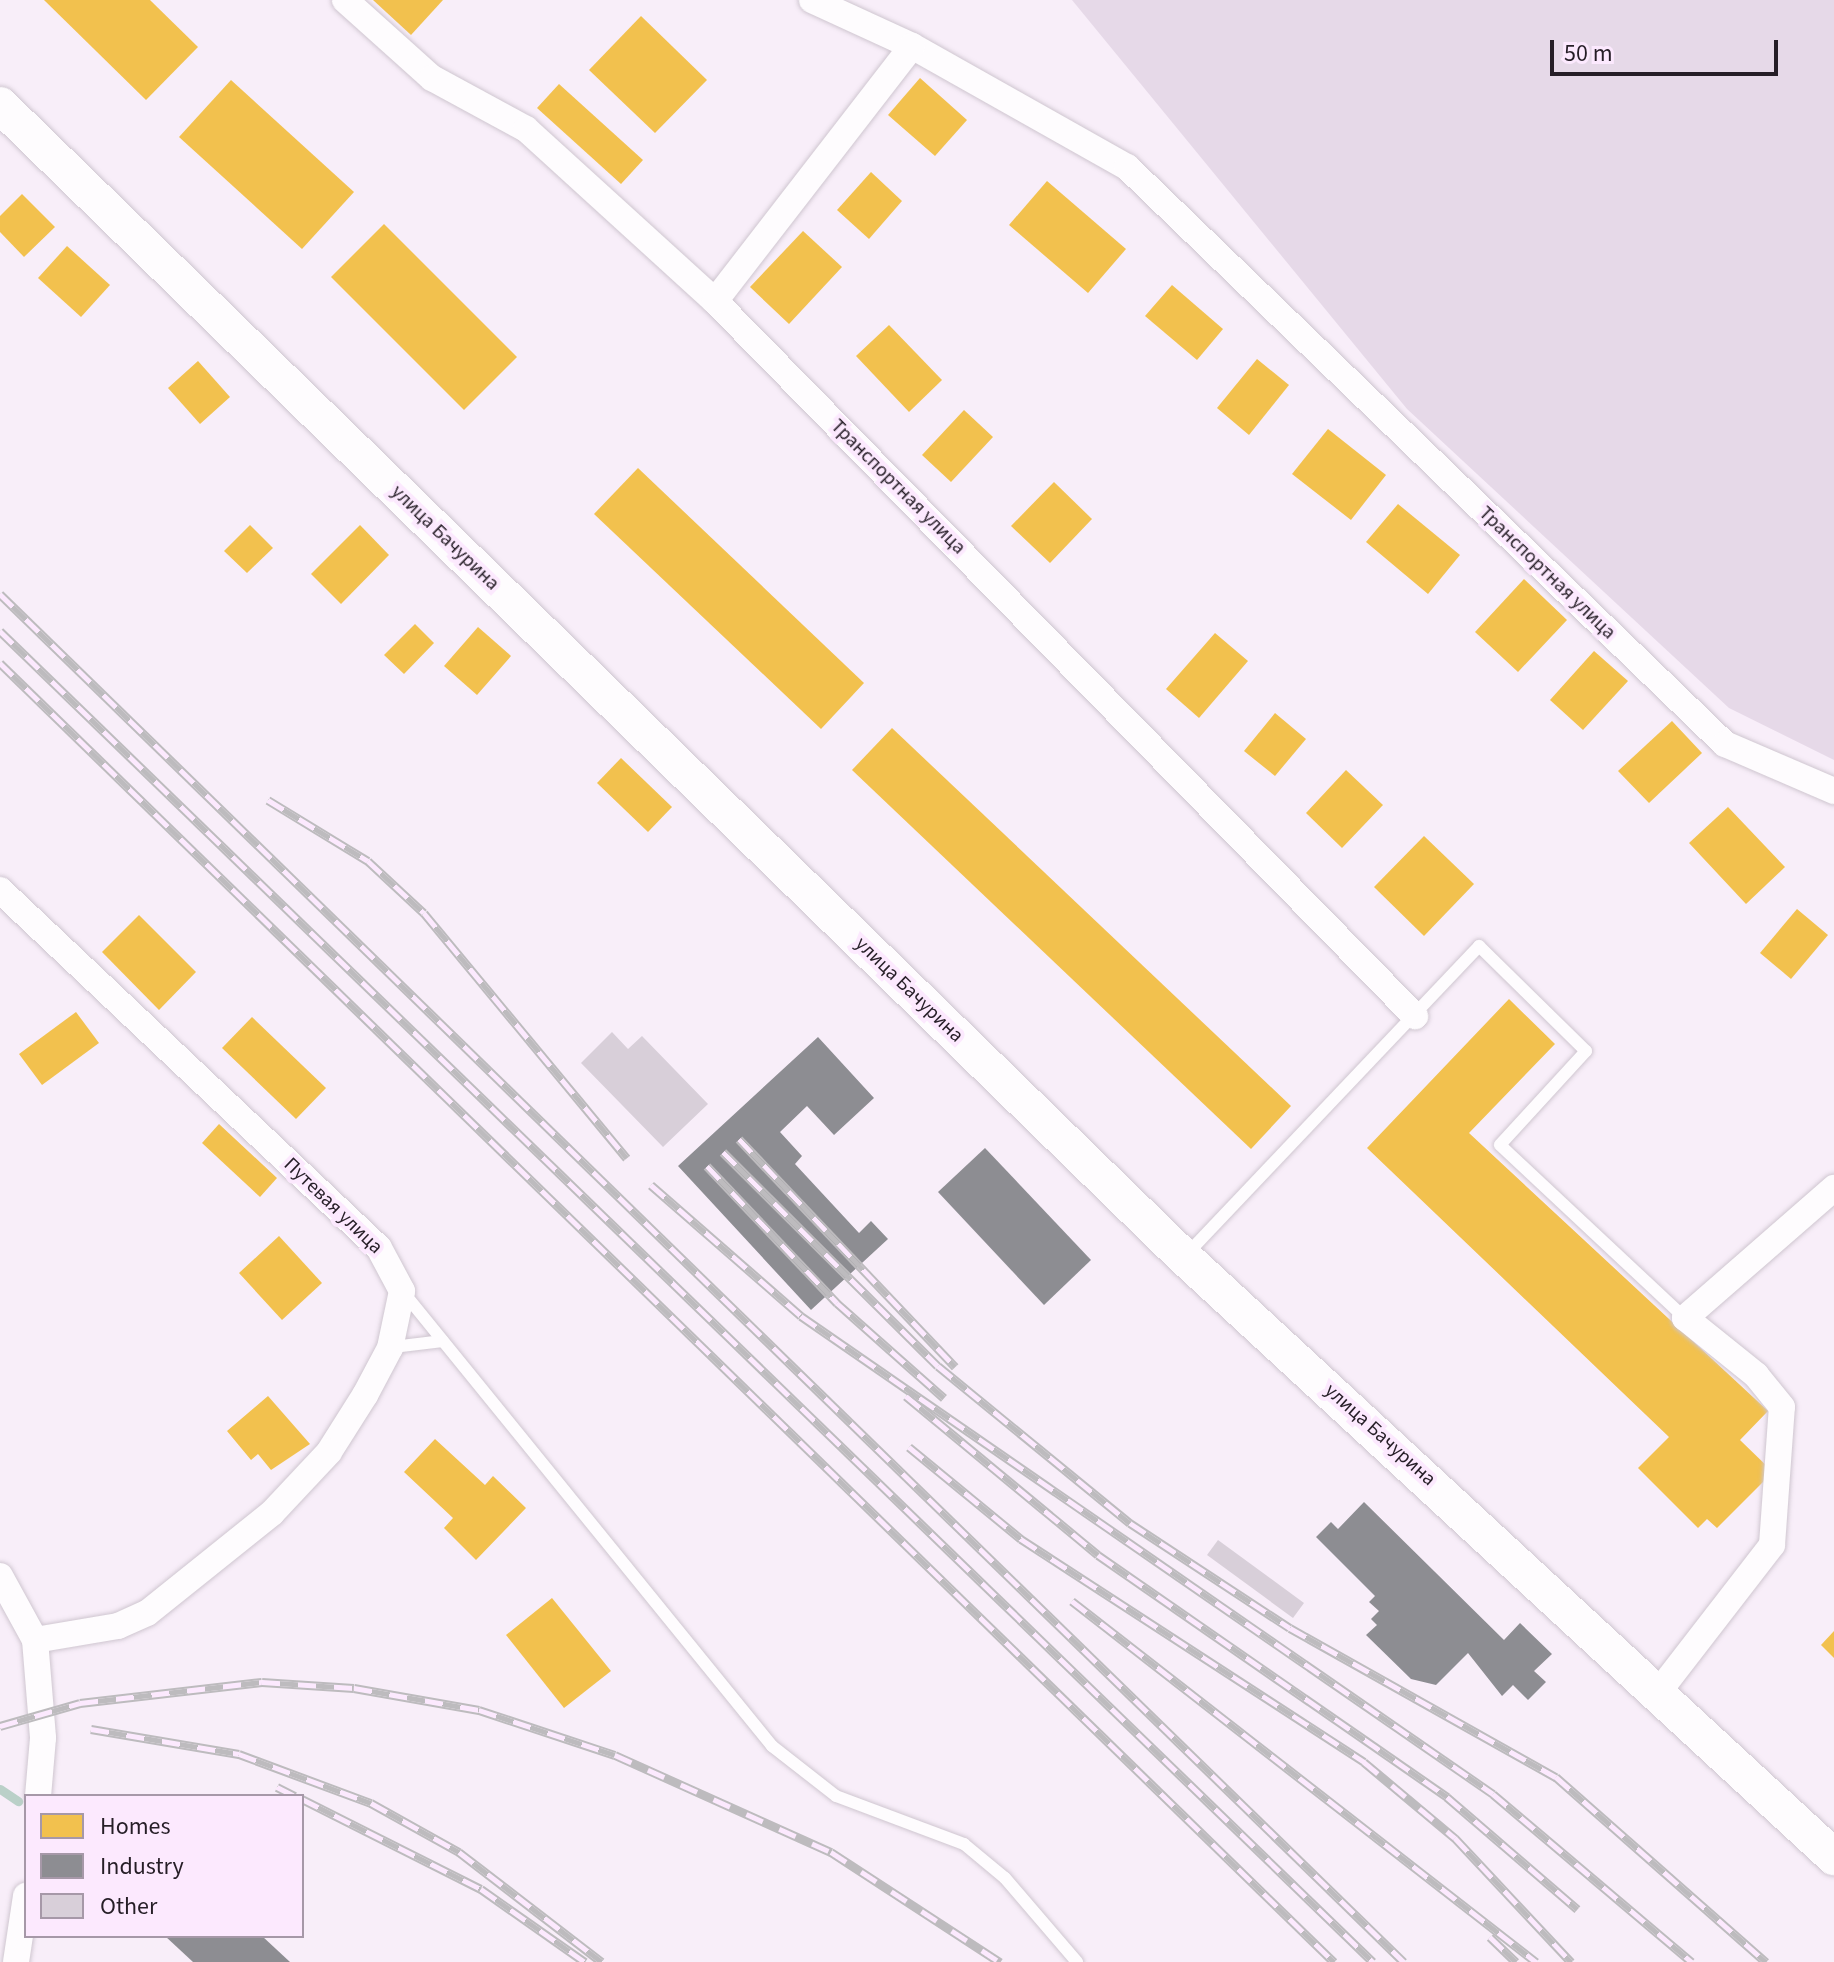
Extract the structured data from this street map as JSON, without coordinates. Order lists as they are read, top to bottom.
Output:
{
  "streets": {
    "street": ["Транспортная улица", "улица Бачурина", "Путевая улица"]
  },
  "legend": ["Homes", "Industry", "Other"],
  "scale_bar": "50 m"
}
